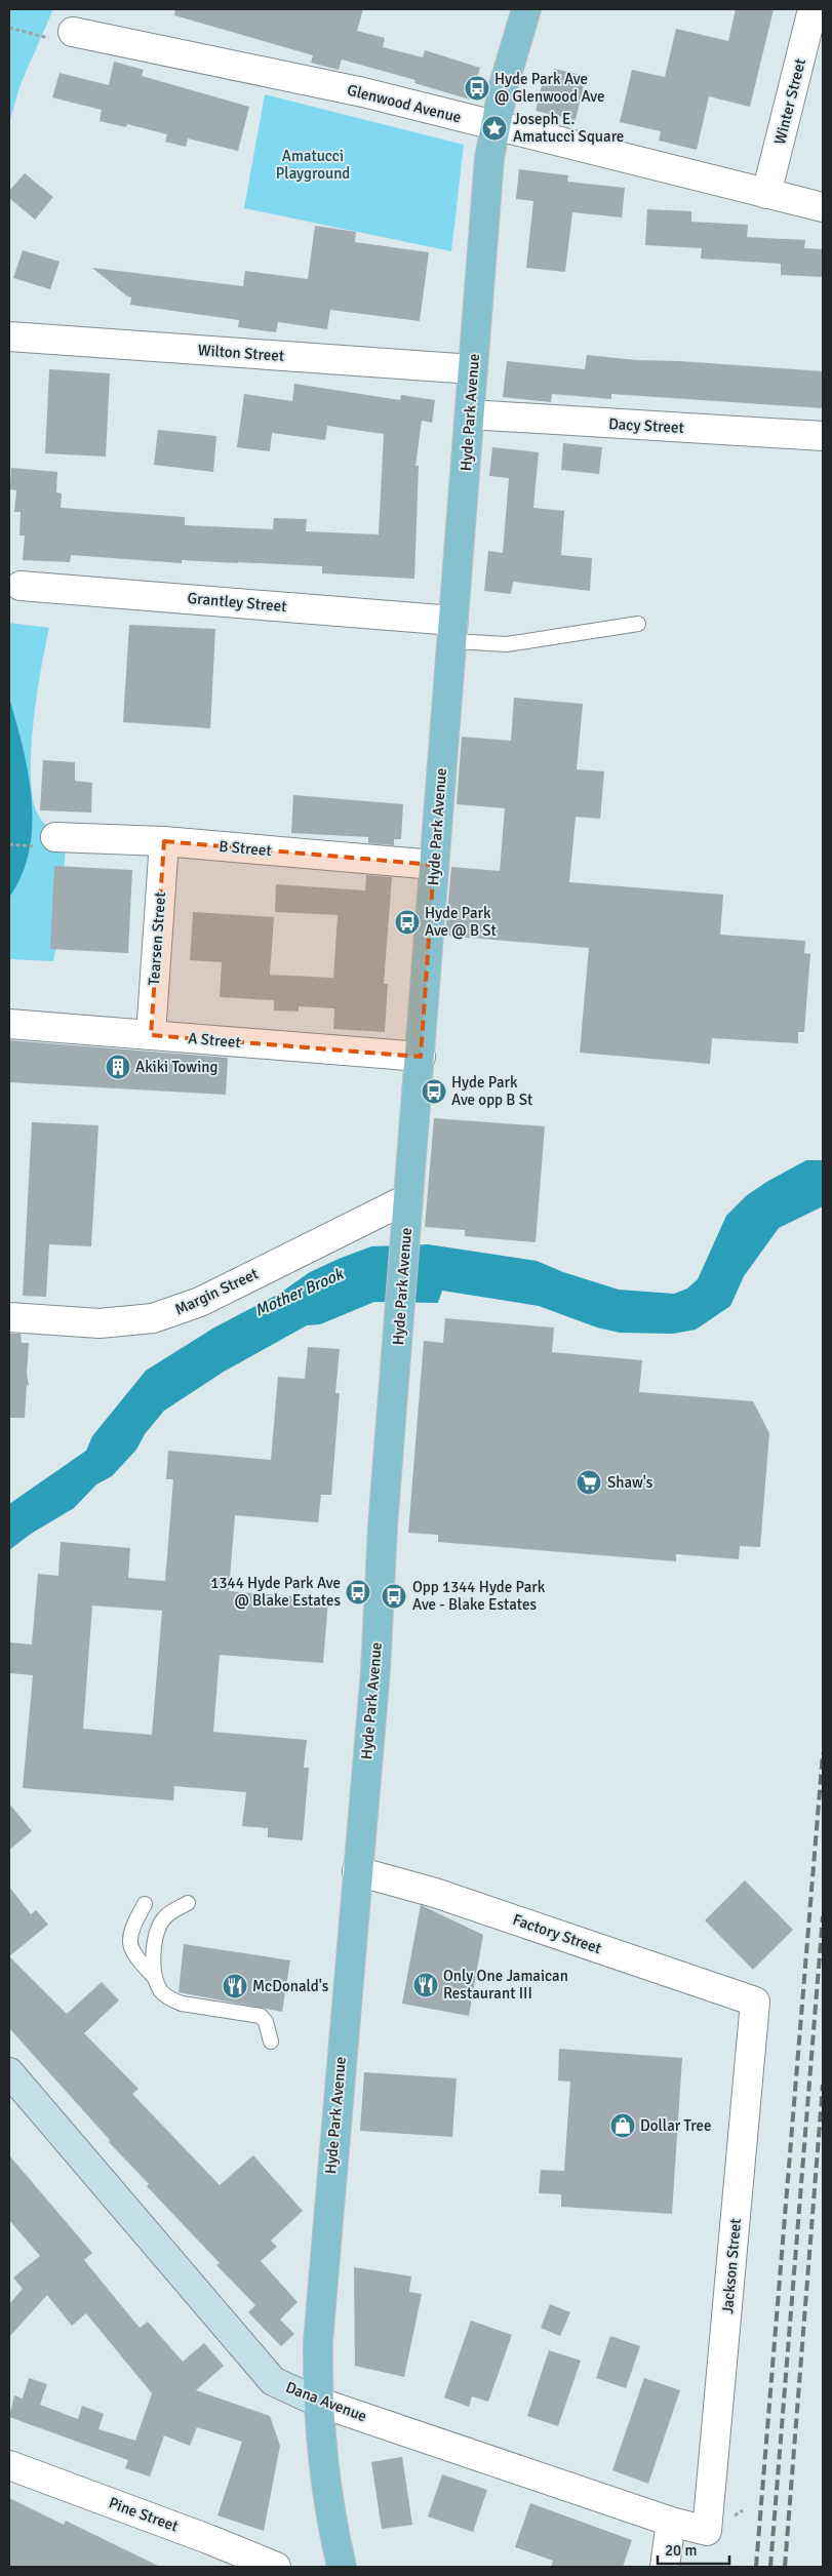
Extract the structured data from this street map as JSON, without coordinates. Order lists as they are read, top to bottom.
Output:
{
  "streets": {
    "main road": ["Hyde Park Avenue"],
    "street": [
      "Winter Street",
      "Glenwood Avenue",
      "Wilton Street",
      "Dacy Street",
      "Grantley Street",
      "B Street",
      "Tearsen Street",
      "A Street",
      "Margin Street",
      "Factory Street",
      "Jackson Street",
      "Dana Avenue",
      "Pine Street"
    ]
  },
  "crossings": [
    ["Winter Street", "Glenwood Avenue"],
    ["Glenwood Avenue", "Hyde Park Avenue"],
    ["Wilton Street", "Hyde Park Avenue"],
    ["Hyde Park Avenue", "Dacy Street"],
    ["Hyde Park Avenue", "Grantley Street"],
    ["Hyde Park Avenue", "B Street"],
    ["Hyde Park Avenue", "A Street"],
    ["Hyde Park Avenue", "Margin Street"],
    ["Hyde Park Avenue", "Factory Street"],
    ["Hyde Park Avenue", "Dana Avenue"],
    ["B Street", "Tearsen Street"],
    ["Tearsen Street", "A Street"],
    ["Factory Street", "Jackson Street"],
    ["Jackson Street", "Dana Avenue"]
  ],
  "water": ["Mother Brook"],
  "parks": ["Amatucci Playground"],
  "places": {
    "bus stop": [
      "Hyde Park Ave @ Glenwood Ave",
      "Hyde Park Ave @ B St",
      "Hyde Park Ave opp B St",
      "1344 Hyde Park Ave @ Blake Estates",
      "Opp 1344 Hyde Park Ave - Blake Estates"
    ],
    "place": ["Joseph E. Amatucci Square"],
    "building": ["Akiki Towing"],
    "supermarket": ["Shaw's"],
    "restaurant": ["Only One Jamaican Restaurant III", "McDonald's"],
    "shop": ["Dollar Tree"]
  },
  "scale_bar": "20 m"
}
